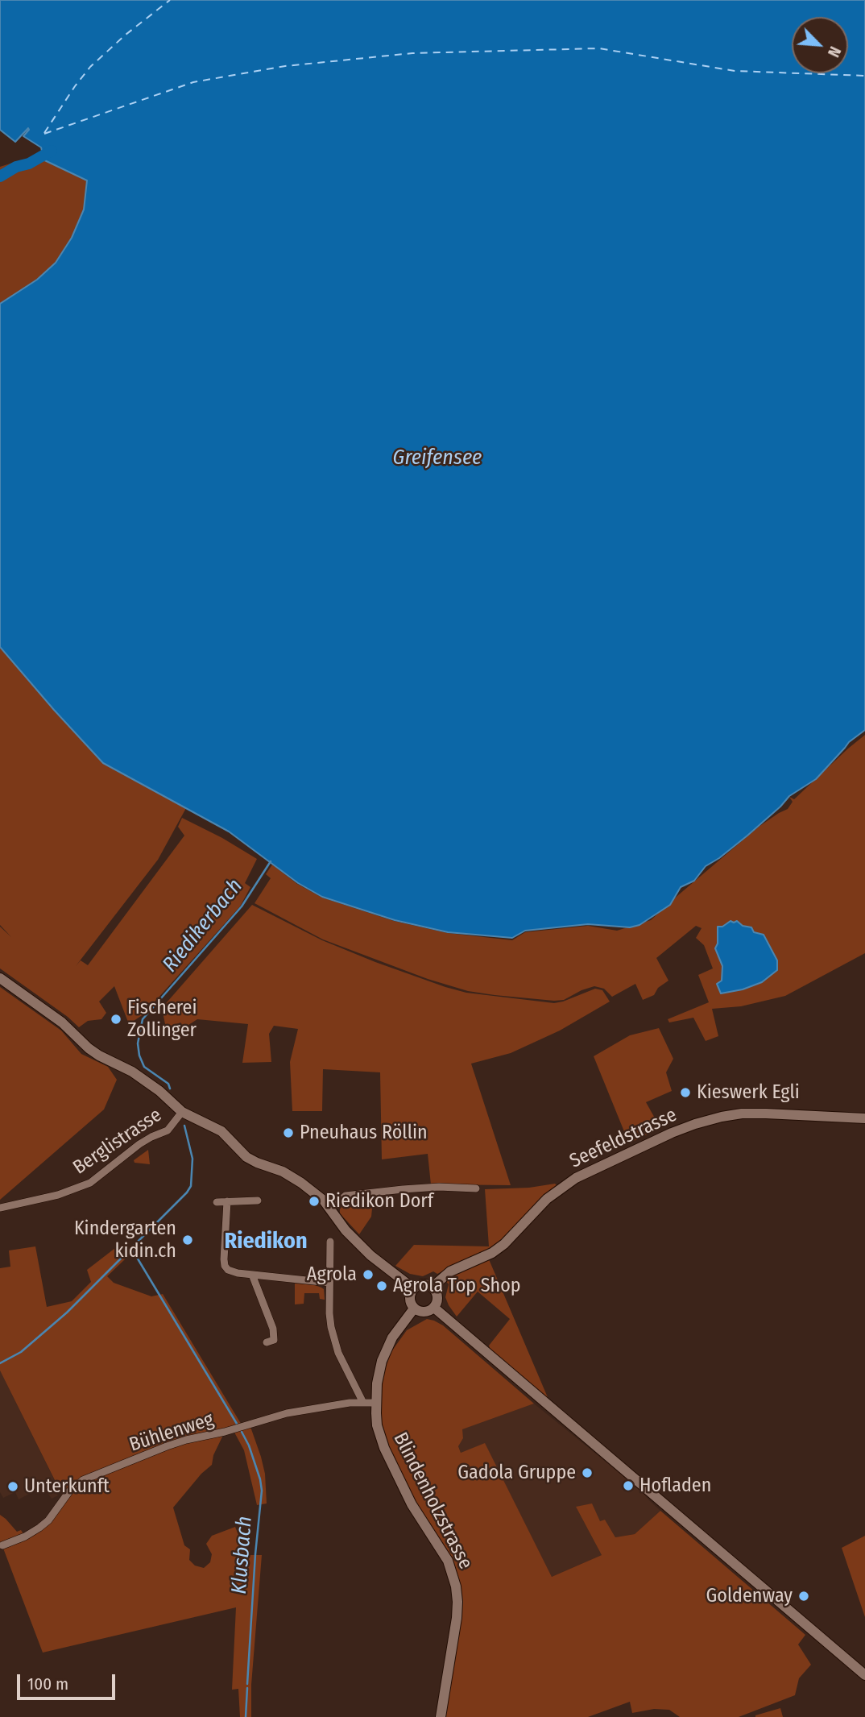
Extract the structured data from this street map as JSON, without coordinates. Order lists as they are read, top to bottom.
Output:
{
  "streets": {
    "main road": ["Seefeldstrasse", "Blindenholzstrasse"],
    "street": ["Berglistrasse", "Bühlenweg"]
  },
  "crossings": [
    ["Seefeldstrasse", "Blindenholzstrasse"],
    ["Bühlenweg", "Blindenholzstrasse"]
  ],
  "districts": ["Riedikon"],
  "water": ["Greifensee", "Riedikerbach", "Klusbach"],
  "places": [
    "Fischerei Zollinger",
    "Kieswerk Egli",
    "Pneuhaus Röllin",
    "Riedikon Dorf",
    "Kindergarten kidin.ch",
    "Agrola",
    "Agrola Top Shop",
    "Gadola Gruppe",
    "Hofladen",
    "Unterkunft",
    "Goldenway"
  ],
  "scale_bar": "100 m",
  "north": "bottom right"
}
